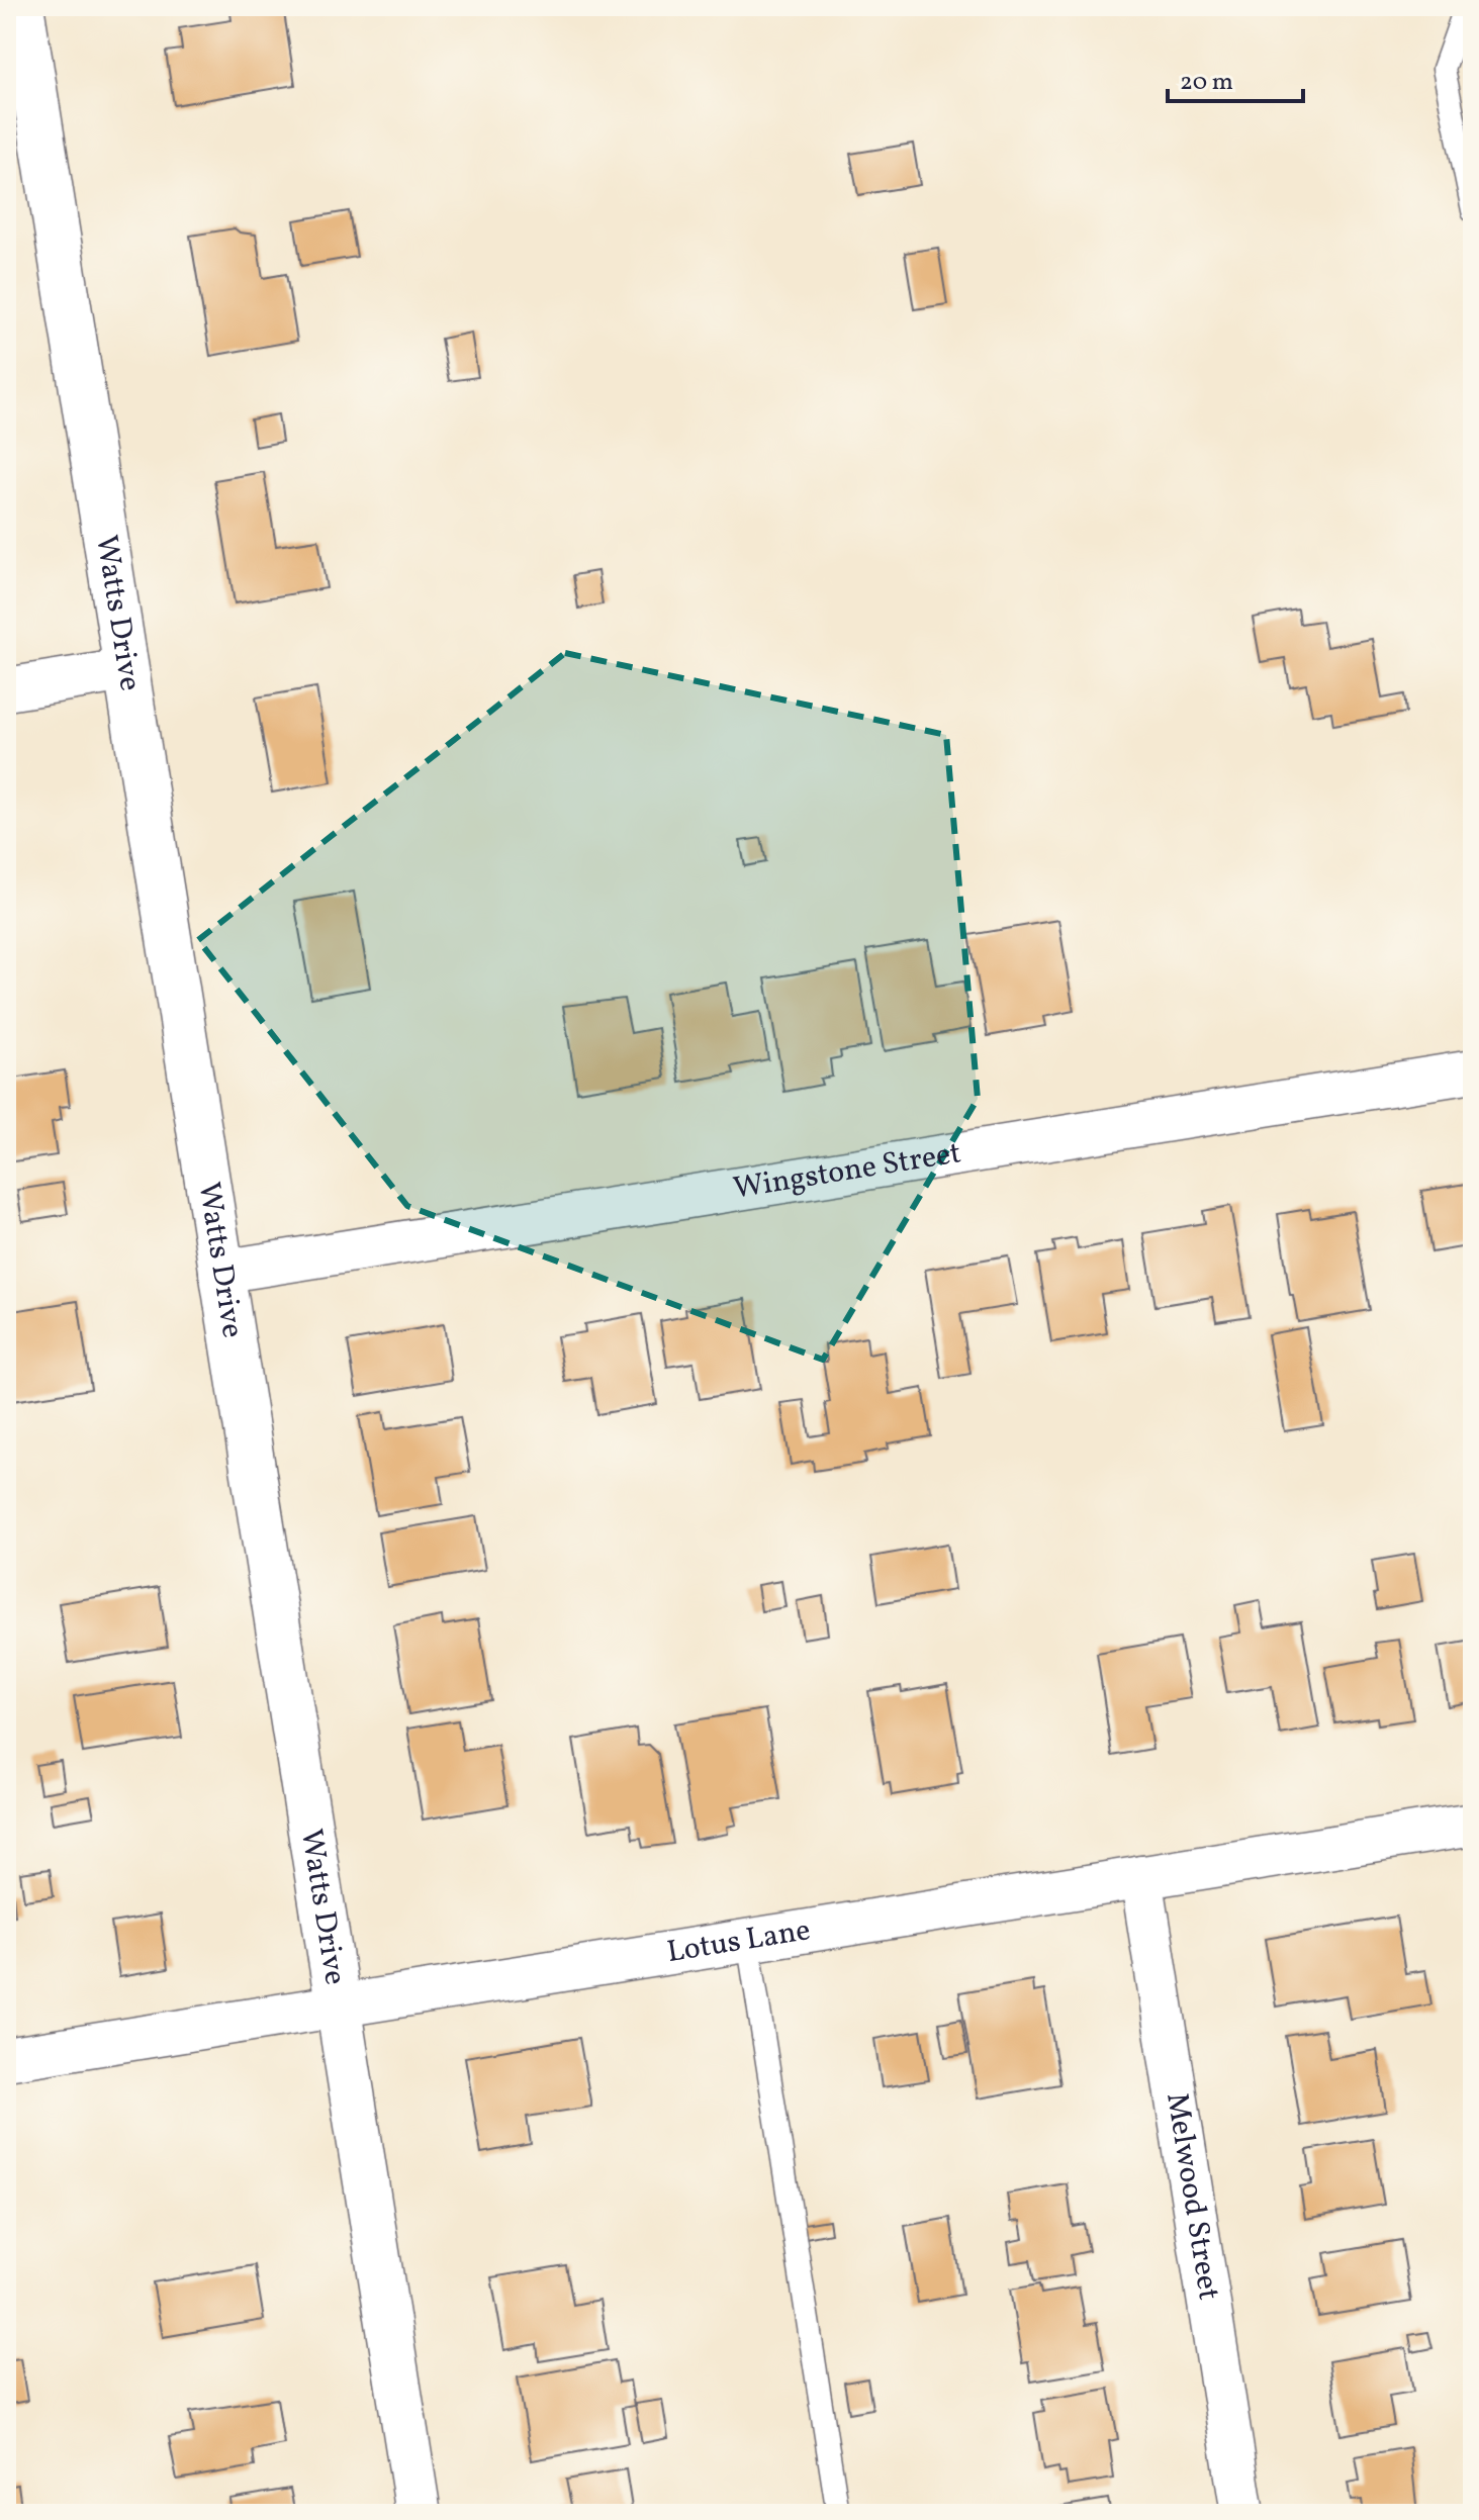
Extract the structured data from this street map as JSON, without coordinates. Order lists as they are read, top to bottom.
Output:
{
  "streets": {
    "street": [
      "Watts Drive",
      "Wingstone Street",
      "Lotus Lane",
      "Melwood Street"
    ]
  },
  "crossings": [
    ["Watts Drive", "Wingstone Street"],
    ["Watts Drive", "Lotus Lane"],
    ["Lotus Lane", "Melwood Street"]
  ],
  "scale_bar": "20 m"
}
